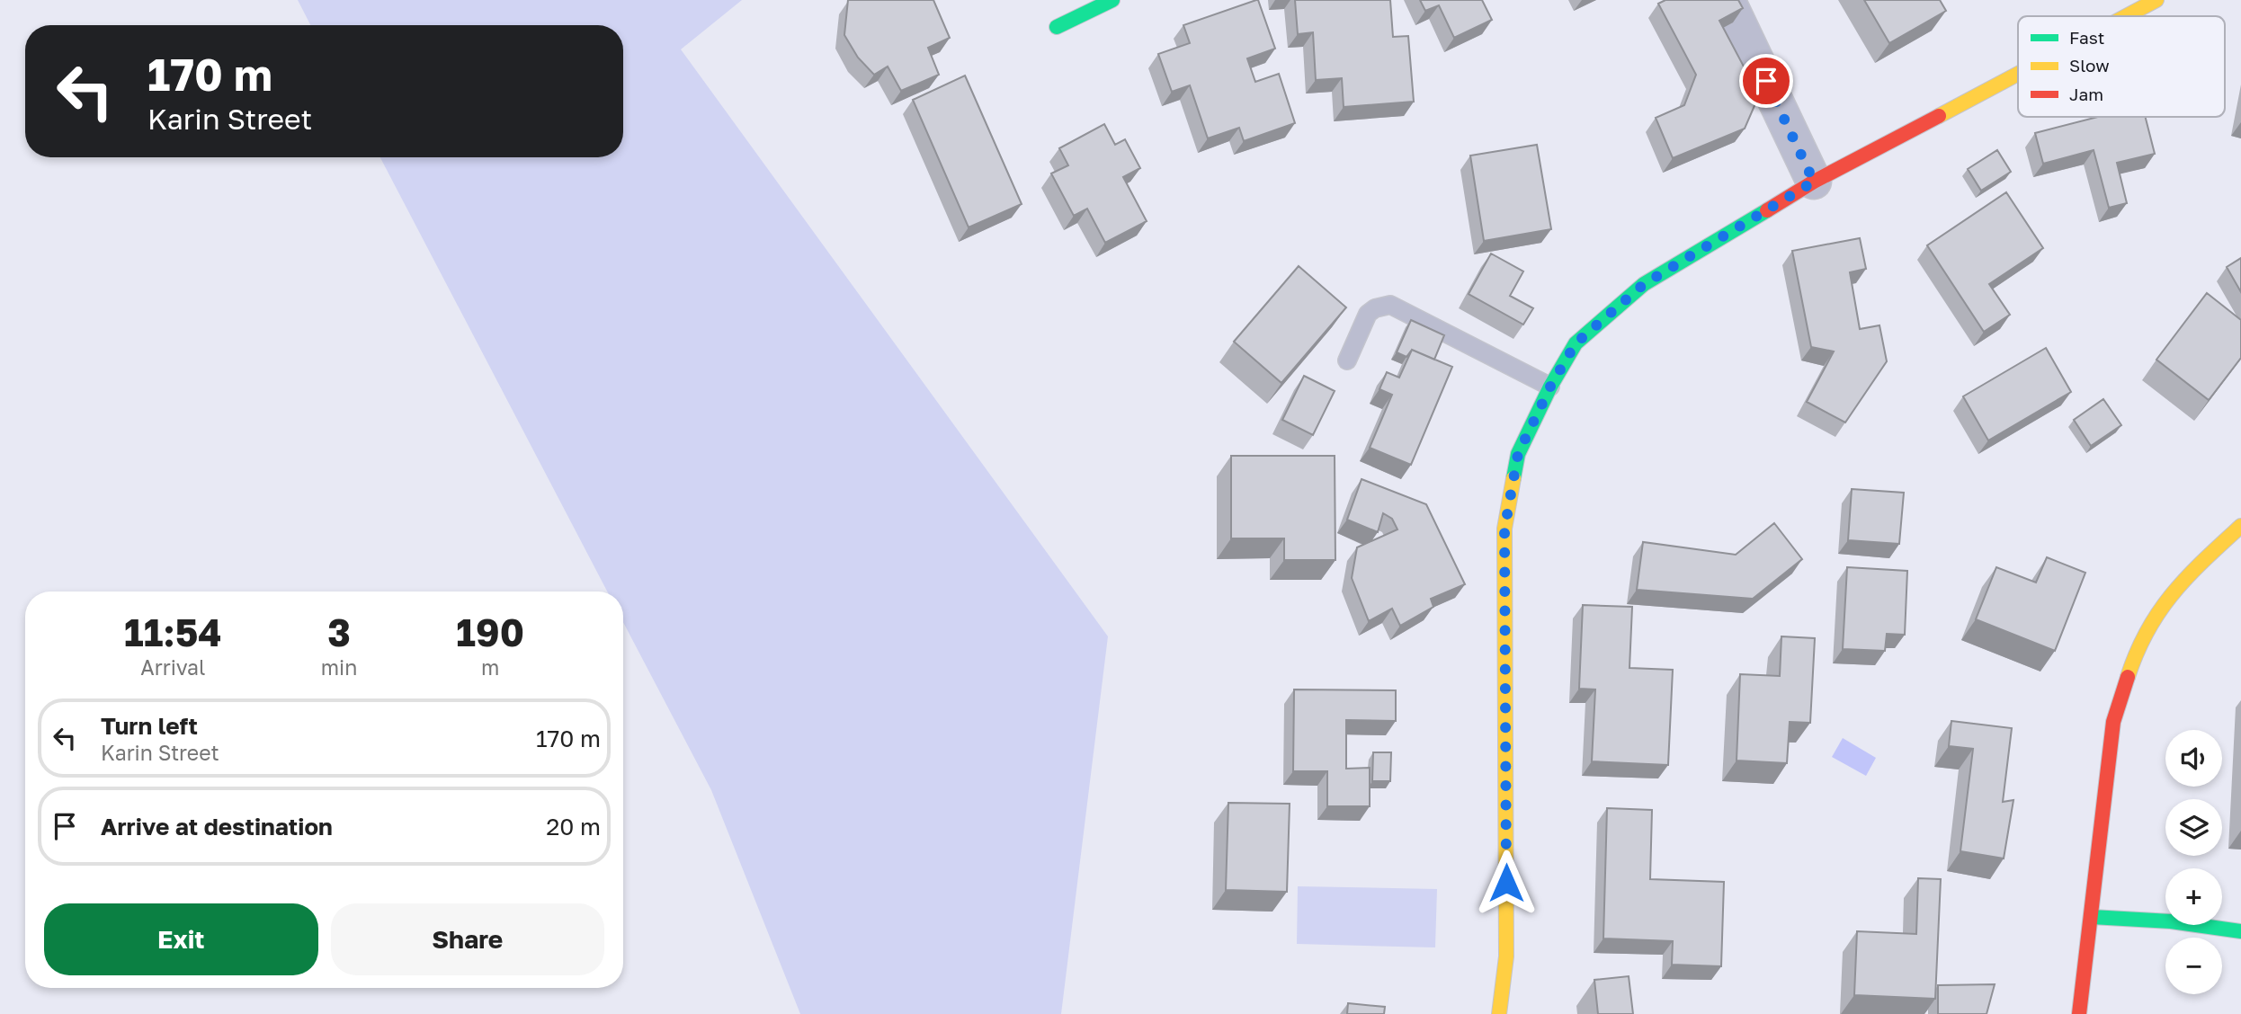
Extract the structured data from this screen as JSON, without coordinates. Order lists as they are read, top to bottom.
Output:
{
  "legend": ["Fast", "Slow", "Jam"],
  "page": {
    "turn": ["170 m", "Karin Street"],
    "eta": [
      "11:54",
      "Arrival",
      "3",
      "min",
      "190",
      "m"
    ],
    "list": [
      {
        "name": "Turn left",
        "note": "Karin Street",
        "value": "170 m"
      },
      {
        "name": "Arrive at destination",
        "value": "20 m"
      }
    ],
    "map_buttons": ["+", "−"],
    "buttons": ["Exit", "Share"]
  }
}
